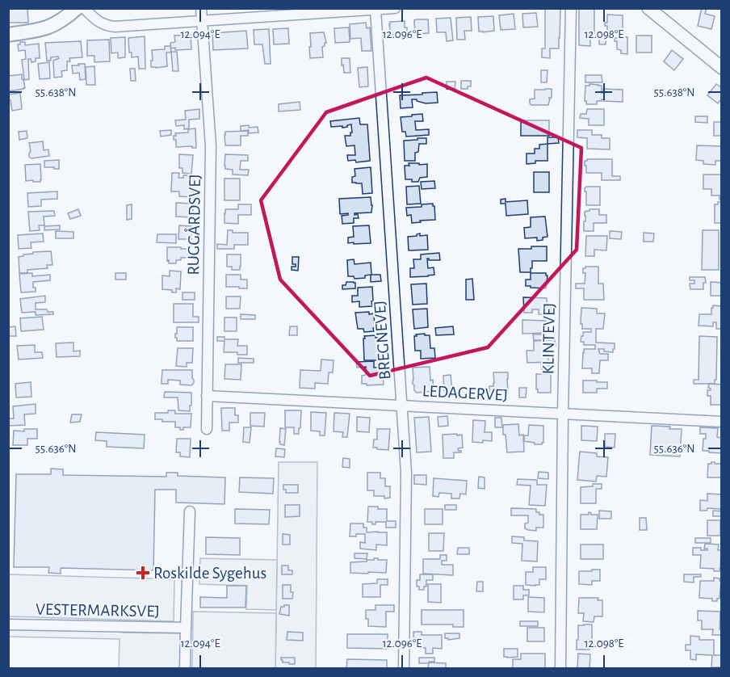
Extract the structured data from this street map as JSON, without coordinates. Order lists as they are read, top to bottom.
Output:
{
  "streets": {
    "street": [
      "RUGGÅRDSVEJ",
      "KLINTEVEJ",
      "BREGNEVEJ",
      "LEDAGERVEJ",
      "VESTERMARKSVEJ"
    ]
  },
  "crossings": [
    ["RUGGÅRDSVEJ", "LEDAGERVEJ"],
    ["KLINTEVEJ", "LEDAGERVEJ"],
    ["BREGNEVEJ", "LEDAGERVEJ"]
  ],
  "places": {
    "health": ["Roskilde Sygehus"]
  },
  "coordinates": [
    "12.094°E",
    "12.096°E",
    "12.098°E",
    "55.638°N",
    "55.636°N"
  ]
}
